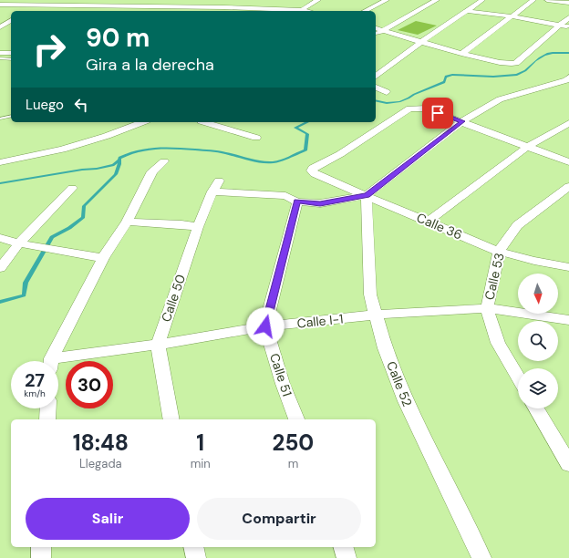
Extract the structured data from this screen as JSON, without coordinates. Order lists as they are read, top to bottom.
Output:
{
  "streets": {
    "street": [
      "Calle 36",
      "Calle 53",
      "Calle 50",
      "Calle I-1",
      "Calle 51",
      "Calle 52"
    ]
  },
  "crossings": [
    ["Calle 36", "Calle 53"],
    ["Calle 36", "Calle 52"],
    ["Calle 53", "Calle I-1"],
    ["Calle 50", "Calle I-1"],
    ["Calle I-1", "Calle 51"],
    ["Calle I-1", "Calle 52"]
  ],
  "north": "bottom",
  "page": {
    "turn": ["90 m", "Gira a la derecha"],
    "then": "Luego",
    "speed": "27 km/h",
    "limit": "30",
    "eta": [
      "18:48",
      "Llegada",
      "1",
      "min",
      "250",
      "m"
    ],
    "buttons": ["Salir", "Compartir"]
  }
}
